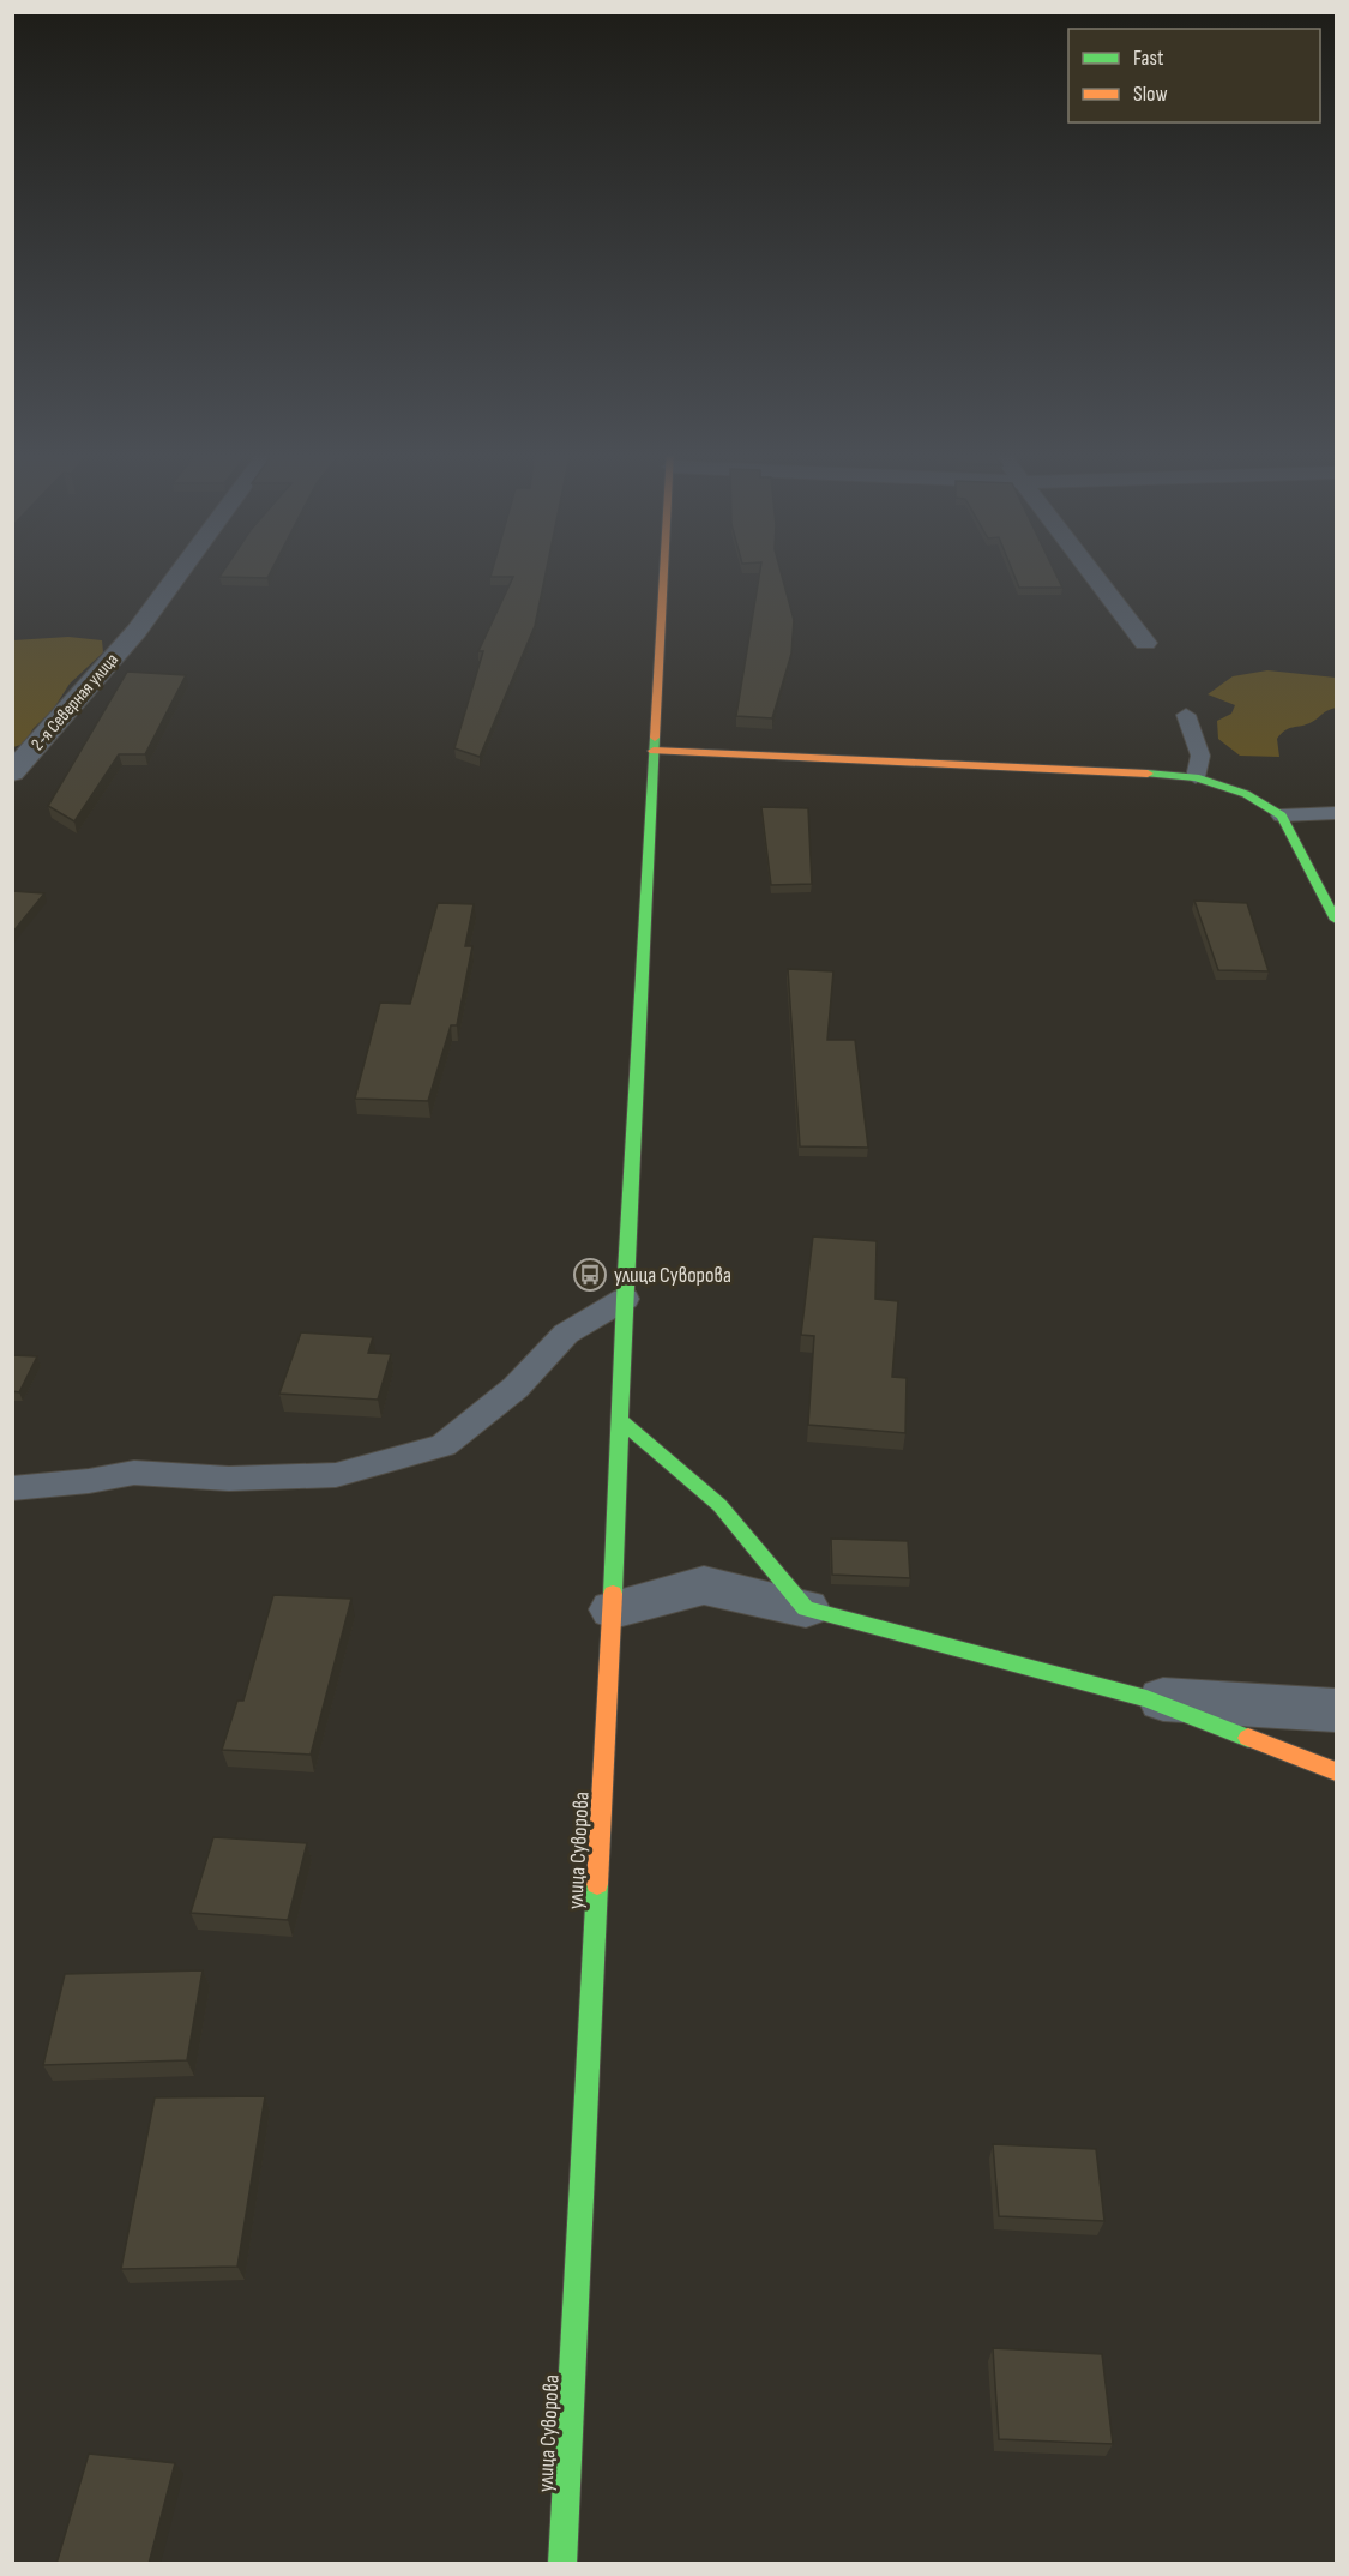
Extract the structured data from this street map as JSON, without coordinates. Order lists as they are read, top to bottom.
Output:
{
  "streets": {
    "street": ["2-я Северная улица", "улица Суворова"]
  },
  "places": {
    "bus stop": ["улица Суворова"]
  },
  "legend": ["Fast", "Slow"]
}
